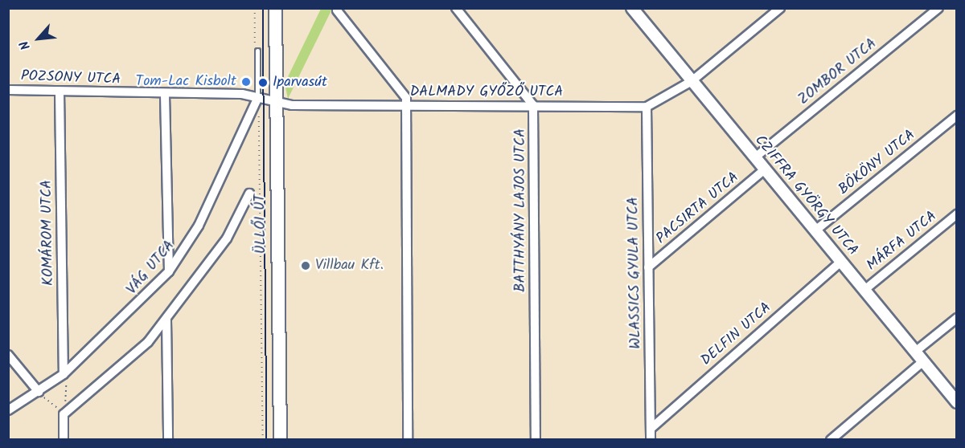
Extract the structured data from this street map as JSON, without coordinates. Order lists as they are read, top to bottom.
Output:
{
  "streets": {
    "main road": ["ÜLLŐI ÚT"],
    "street": [
      "ZOMBOR UTCA",
      "POZSONY UTCA",
      "DALMADY GYŐZŐ UTCA",
      "BÖKÖNY UTCA",
      "CZIFFRA GYÖRGY UTCA",
      "PACSIRTA UTCA",
      "BATTHYÁNY LAJOS UTCA",
      "KOMÁROM UTCA",
      "MÁRFA UTCA",
      "VÁG UTCA",
      "WLASSICS GYULA UTCA",
      "DELFIN UTCA"
    ]
  },
  "crossings": [
    ["ZOMBOR UTCA", "CZIFFRA GYÖRGY UTCA"],
    ["POZSONY UTCA", "DALMADY GYŐZŐ UTCA"],
    ["POZSONY UTCA", "ÜLLŐI ÚT"],
    ["POZSONY UTCA", "KOMÁROM UTCA"],
    ["POZSONY UTCA", "VÁG UTCA"],
    ["DALMADY GYŐZŐ UTCA", "BATTHYÁNY LAJOS UTCA"],
    ["DALMADY GYŐZŐ UTCA", "ÜLLŐI ÚT"],
    ["DALMADY GYŐZŐ UTCA", "WLASSICS GYULA UTCA"],
    ["BÖKÖNY UTCA", "CZIFFRA GYÖRGY UTCA"],
    ["CZIFFRA GYÖRGY UTCA", "PACSIRTA UTCA"],
    ["CZIFFRA GYÖRGY UTCA", "MÁRFA UTCA"],
    ["CZIFFRA GYÖRGY UTCA", "DELFIN UTCA"],
    ["PACSIRTA UTCA", "WLASSICS GYULA UTCA"],
    ["KOMÁROM UTCA", "VÁG UTCA"],
    ["WLASSICS GYULA UTCA", "DELFIN UTCA"]
  ],
  "places": ["Tom-Lac Kisbolt", "Iparvasút", "Villbau Kft."],
  "north": "bottom left"
}
